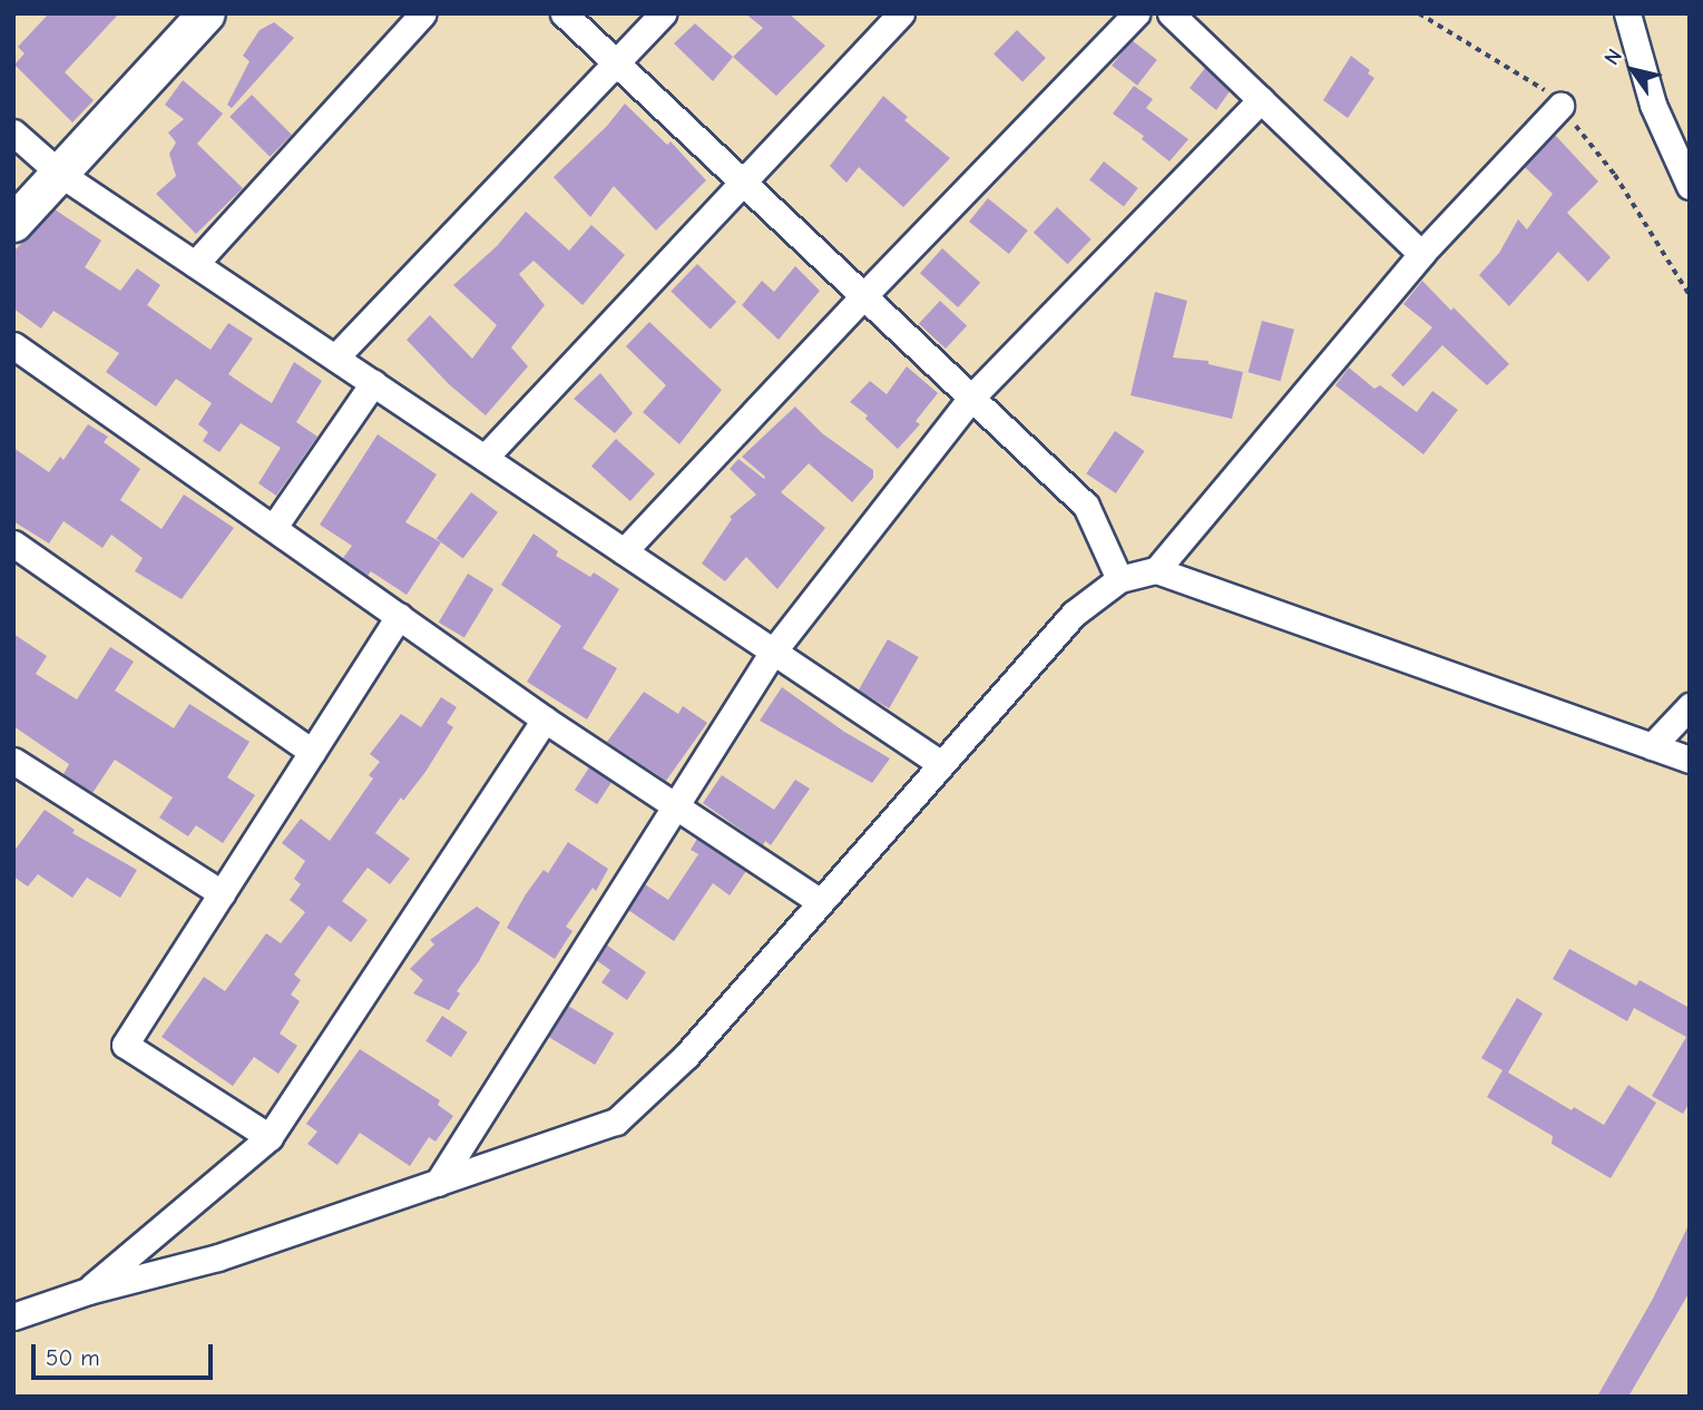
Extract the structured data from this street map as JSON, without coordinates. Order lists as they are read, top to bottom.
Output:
{
  "scale_bar": "50 m",
  "north": "top left"
}
